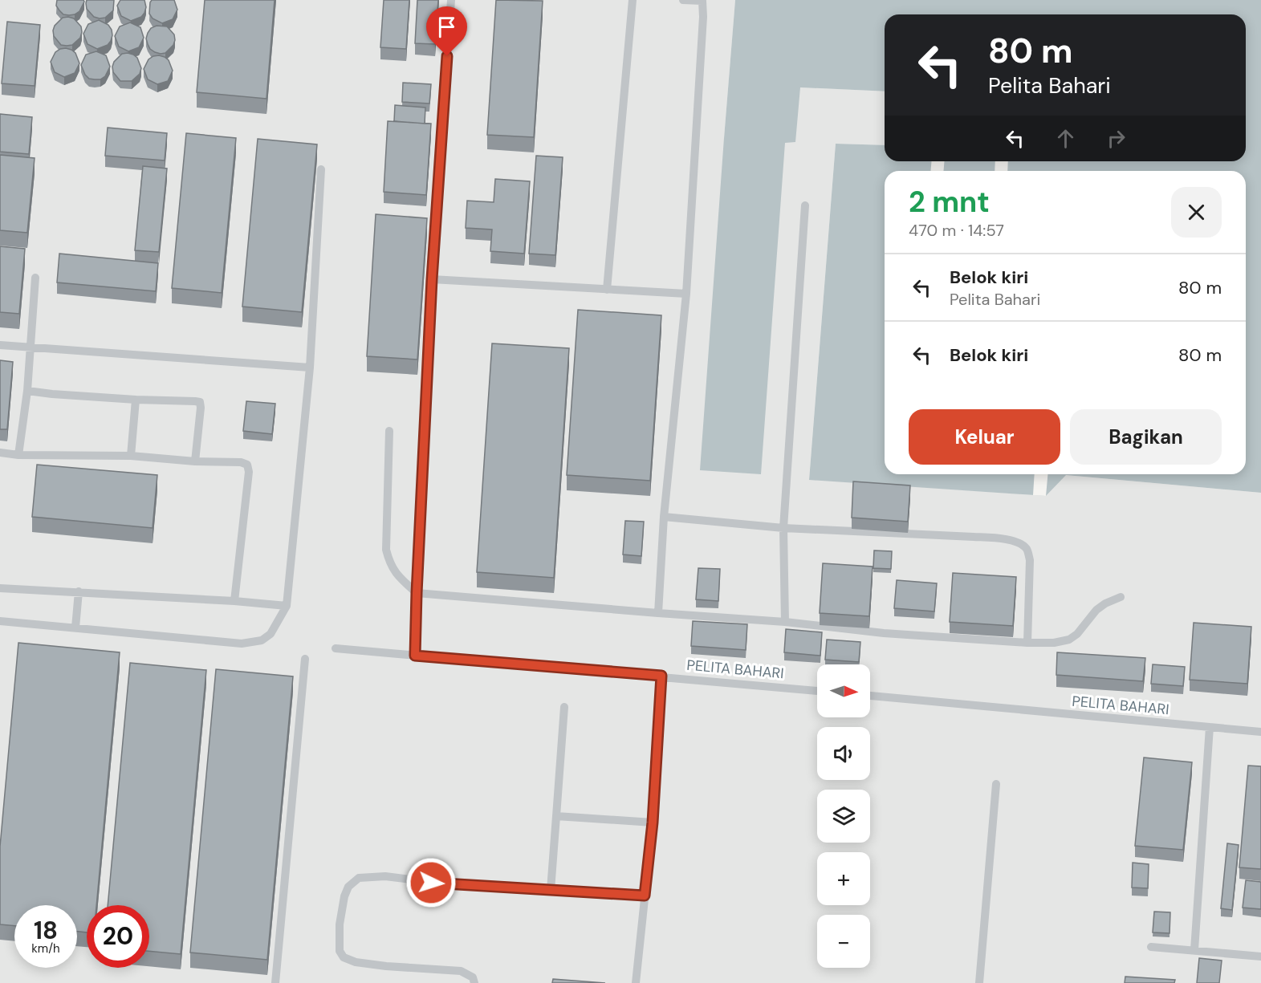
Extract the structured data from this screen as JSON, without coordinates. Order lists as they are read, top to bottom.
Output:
{
  "streets": {
    "lane": ["PELITA BAHARI"]
  },
  "north": "right",
  "page": {
    "turn": ["80 m", "Pelita Bahari"],
    "heading": ["2 mnt", "470 m · 14:57"],
    "list": [
      {
        "name": "Belok kiri",
        "note": "Pelita Bahari",
        "value": "80 m"
      },
      {
        "name": "Belok kiri",
        "value": "80 m"
      }
    ],
    "buttons": ["Keluar", "Bagikan"],
    "map_buttons": ["+", "−"],
    "speed": "18 km/h",
    "limit": "20"
  }
}
